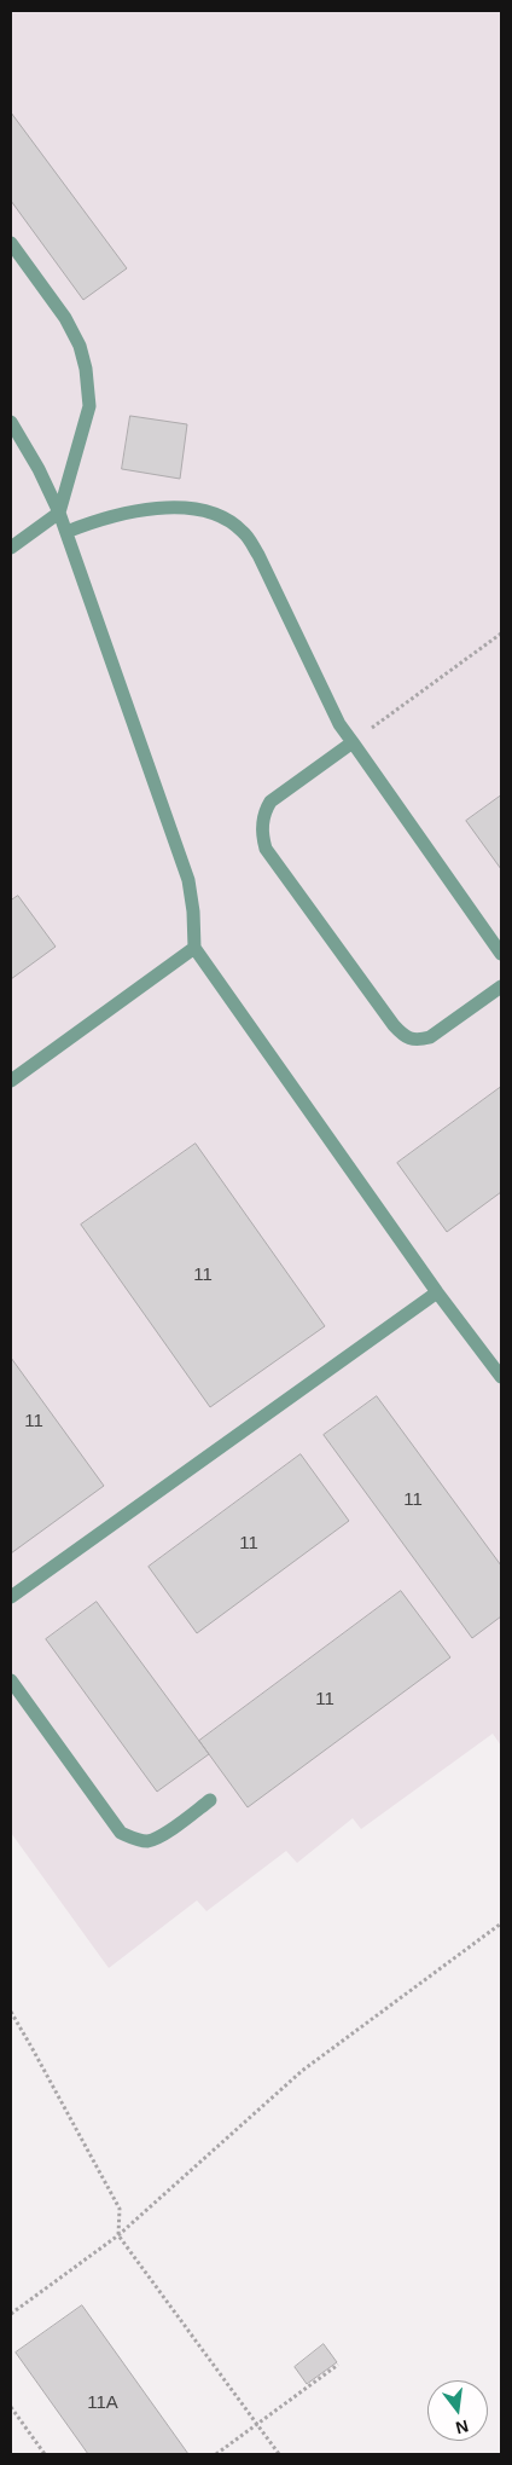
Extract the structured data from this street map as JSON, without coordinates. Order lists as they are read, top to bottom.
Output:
{
  "house_numbers": [
    "11",
    "11",
    "11",
    "11",
    "11",
    "11A"
  ],
  "north": "bottom"
}
